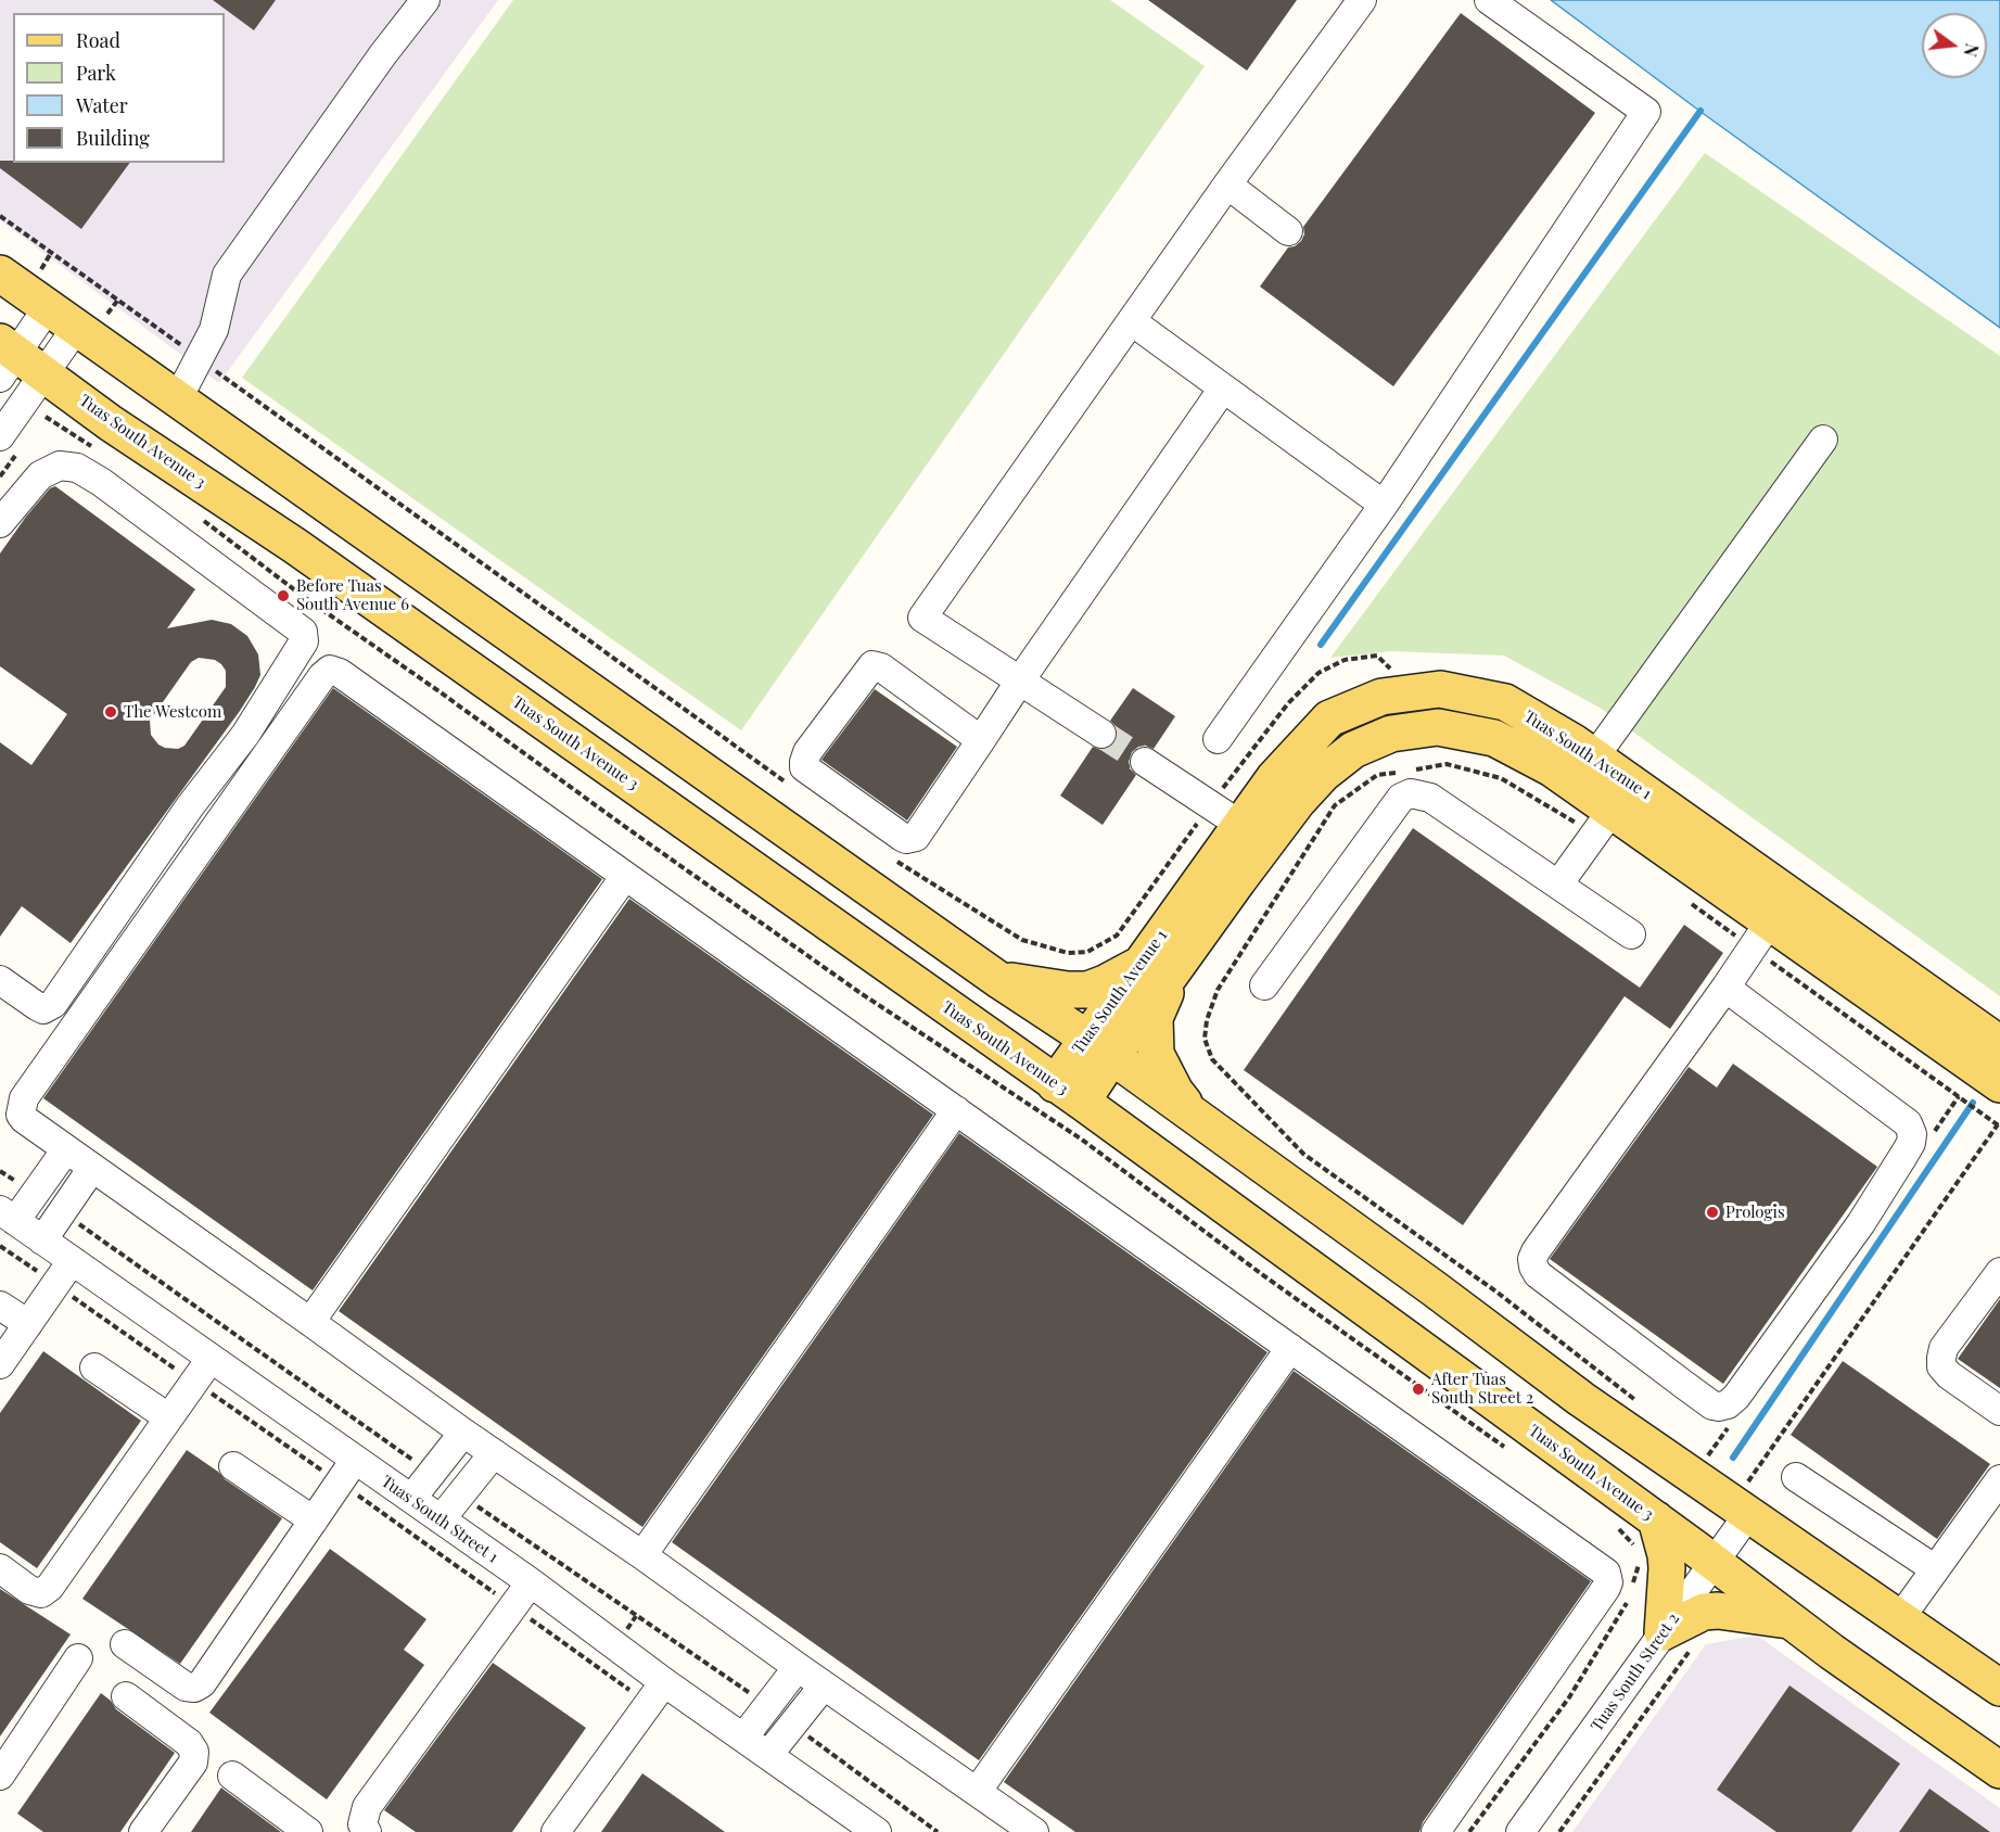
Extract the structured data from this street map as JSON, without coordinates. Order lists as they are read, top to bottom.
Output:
{
  "streets": {
    "main road": ["Tuas South Avenue 3", "Tuas South Avenue 1"],
    "street": ["Tuas South Street 1", "Tuas South Street 2"]
  },
  "crossings": [
    ["Tuas South Avenue 3", "Tuas South Avenue 1"],
    ["Tuas South Avenue 3", "Tuas South Street 2"]
  ],
  "places": [
    "Before Tuas South Avenue 6",
    "The Westcom",
    "Prologis",
    "After Tuas South Street 2"
  ],
  "legend": [
    "Road",
    "Park",
    "Water",
    "Building"
  ],
  "north": "right"
}
